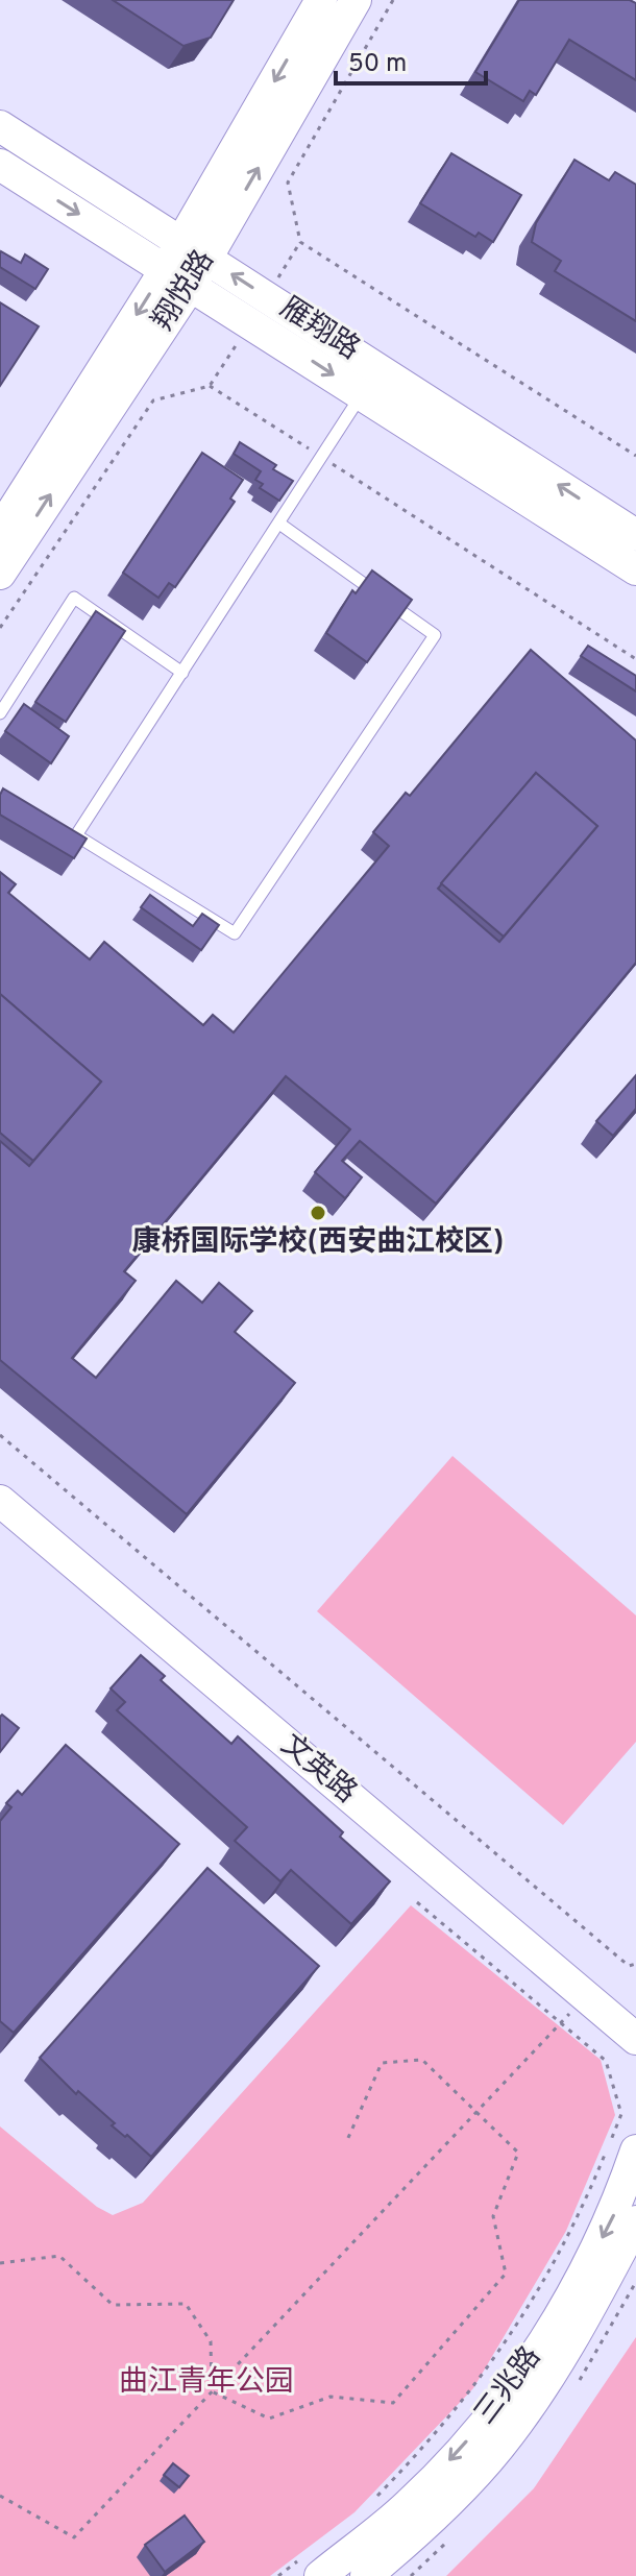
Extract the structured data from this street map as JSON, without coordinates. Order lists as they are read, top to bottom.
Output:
{
  "streets": {
    "street": [
      "翔悦路",
      "雁翔路",
      "文英路",
      "三兆路"
    ]
  },
  "crossings": [
    ["翔悦路", "雁翔路"]
  ],
  "parks": ["曲江青年公园"],
  "places": ["康桥国际学校(西安曲江校区)"],
  "scale_bar": "50 m"
}
